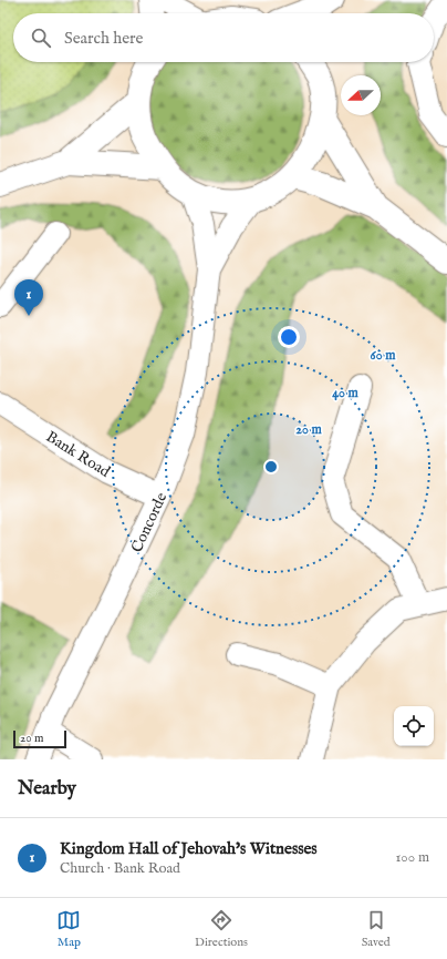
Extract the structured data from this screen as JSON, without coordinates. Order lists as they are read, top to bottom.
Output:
{
  "streets": {
    "street": ["Bank Road", "Concorde"]
  },
  "crossings": [
    ["Bank Road", "Concorde"]
  ],
  "scale_bar": "20 m",
  "north": "left",
  "page": {
    "search": "Search here",
    "pins": "1",
    "scale": "20 m",
    "heading": "Nearby",
    "list": [
      {
        "mark": "1",
        "name": "Kingdom Hall of Jehovah's Witnesses",
        "note": "Church · Bank Road",
        "value": "100 m"
      }
    ],
    "nav": ["Map", "Directions", "Saved"]
  },
  "rings": ["60 m", "40 m", "20 m"]
}
